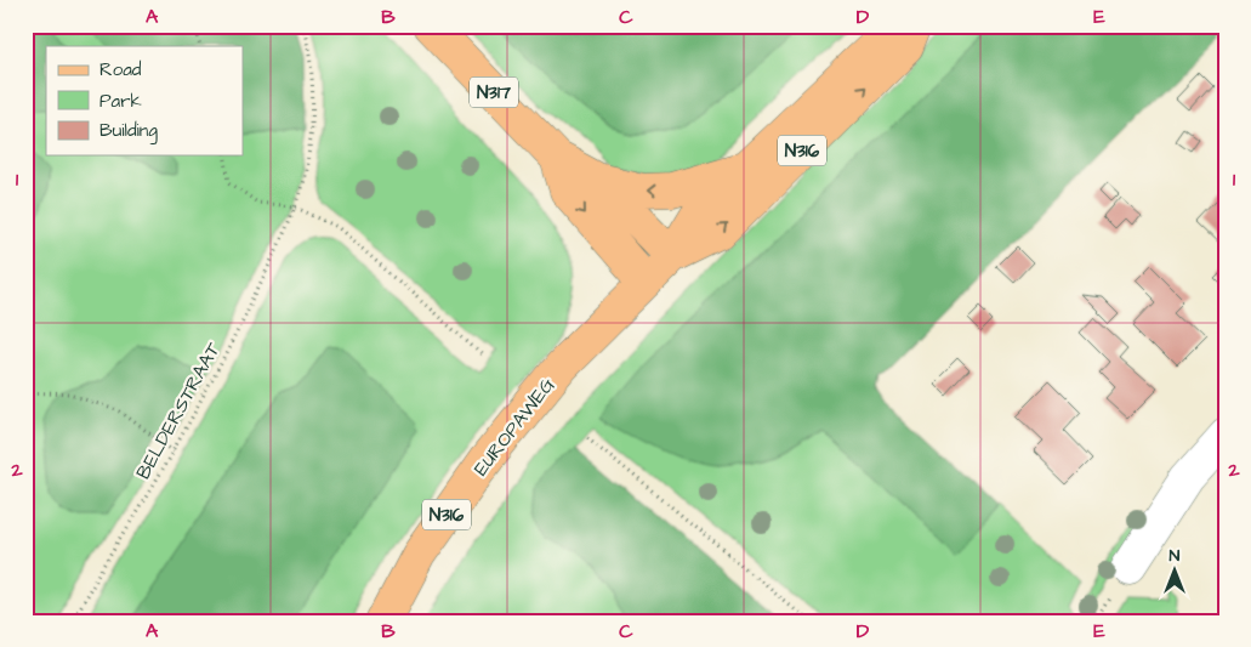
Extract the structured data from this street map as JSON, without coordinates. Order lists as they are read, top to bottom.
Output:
{
  "streets": {
    "main road": ["N317", "N316", "EUROPAWEG"],
    "path": ["BELDERSTRAAT"]
  },
  "crossings": [
    ["N317", "EUROPAWEG"]
  ],
  "legend": ["Road", "Park", "Building"],
  "north": "top",
  "grid": {
    "columns": [
      "A",
      "B",
      "C",
      "D",
      "E"
    ],
    "rows": ["1", "2"]
  }
}
